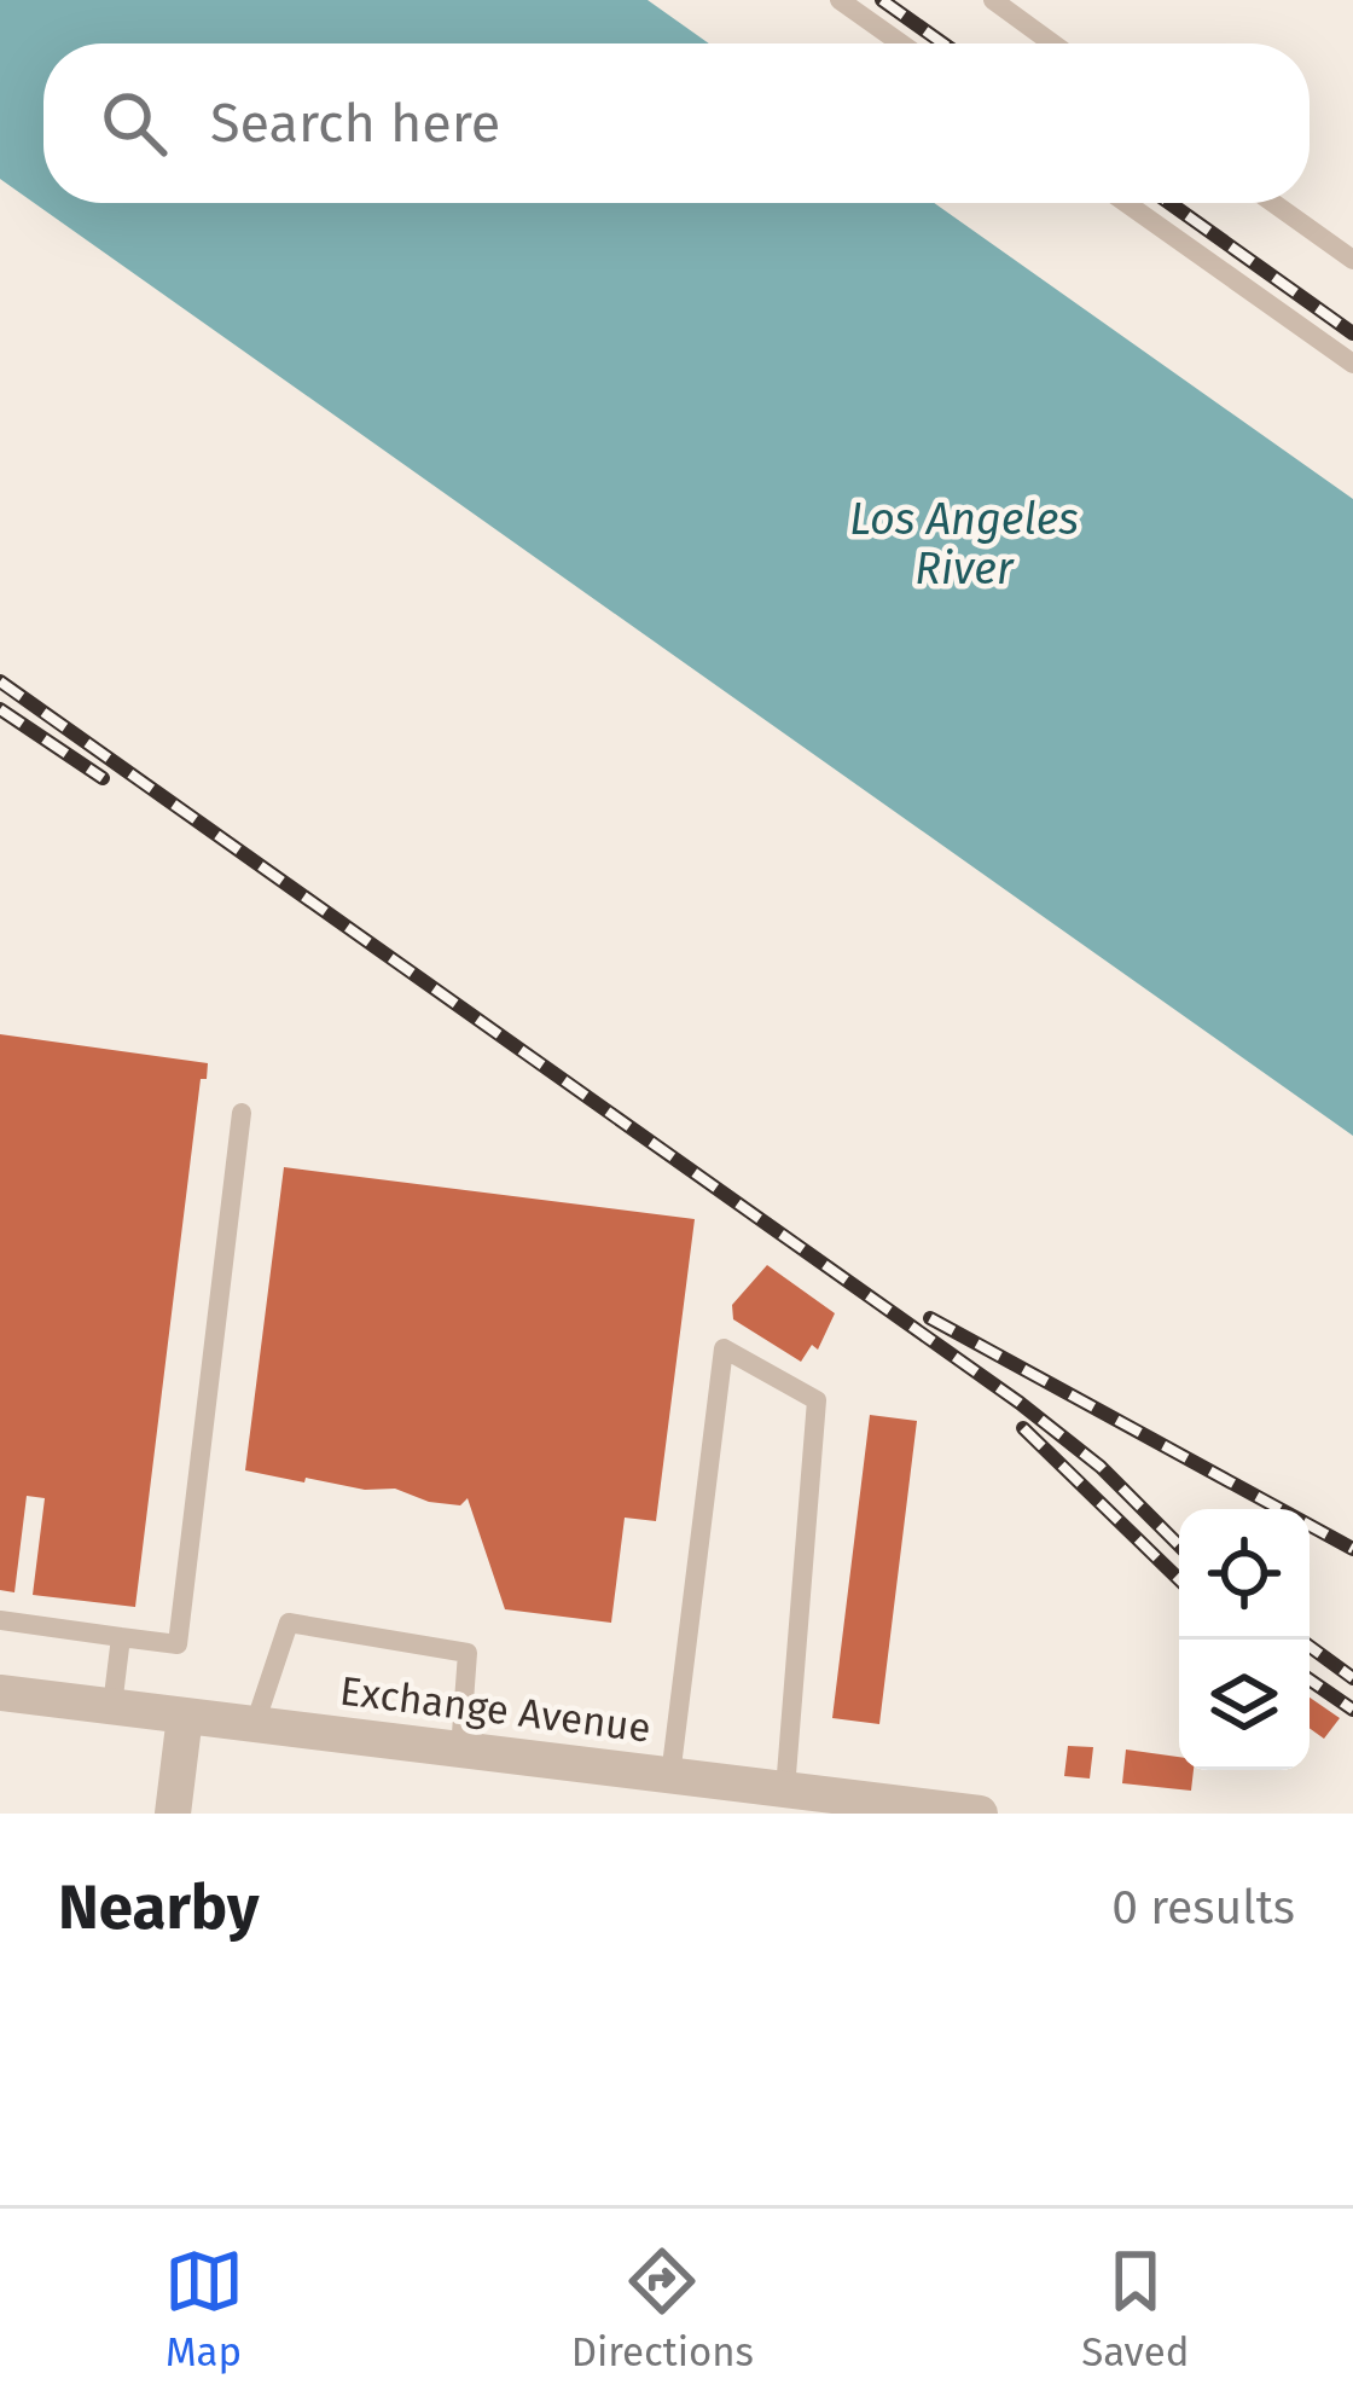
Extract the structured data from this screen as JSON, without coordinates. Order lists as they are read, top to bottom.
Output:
{
  "streets": {
    "street": ["Exchange Avenue"]
  },
  "water": ["Los Angeles River"],
  "page": {
    "search": "Search here",
    "heading": ["Nearby", "0 results"],
    "nav": ["Map", "Directions", "Saved"]
  }
}
